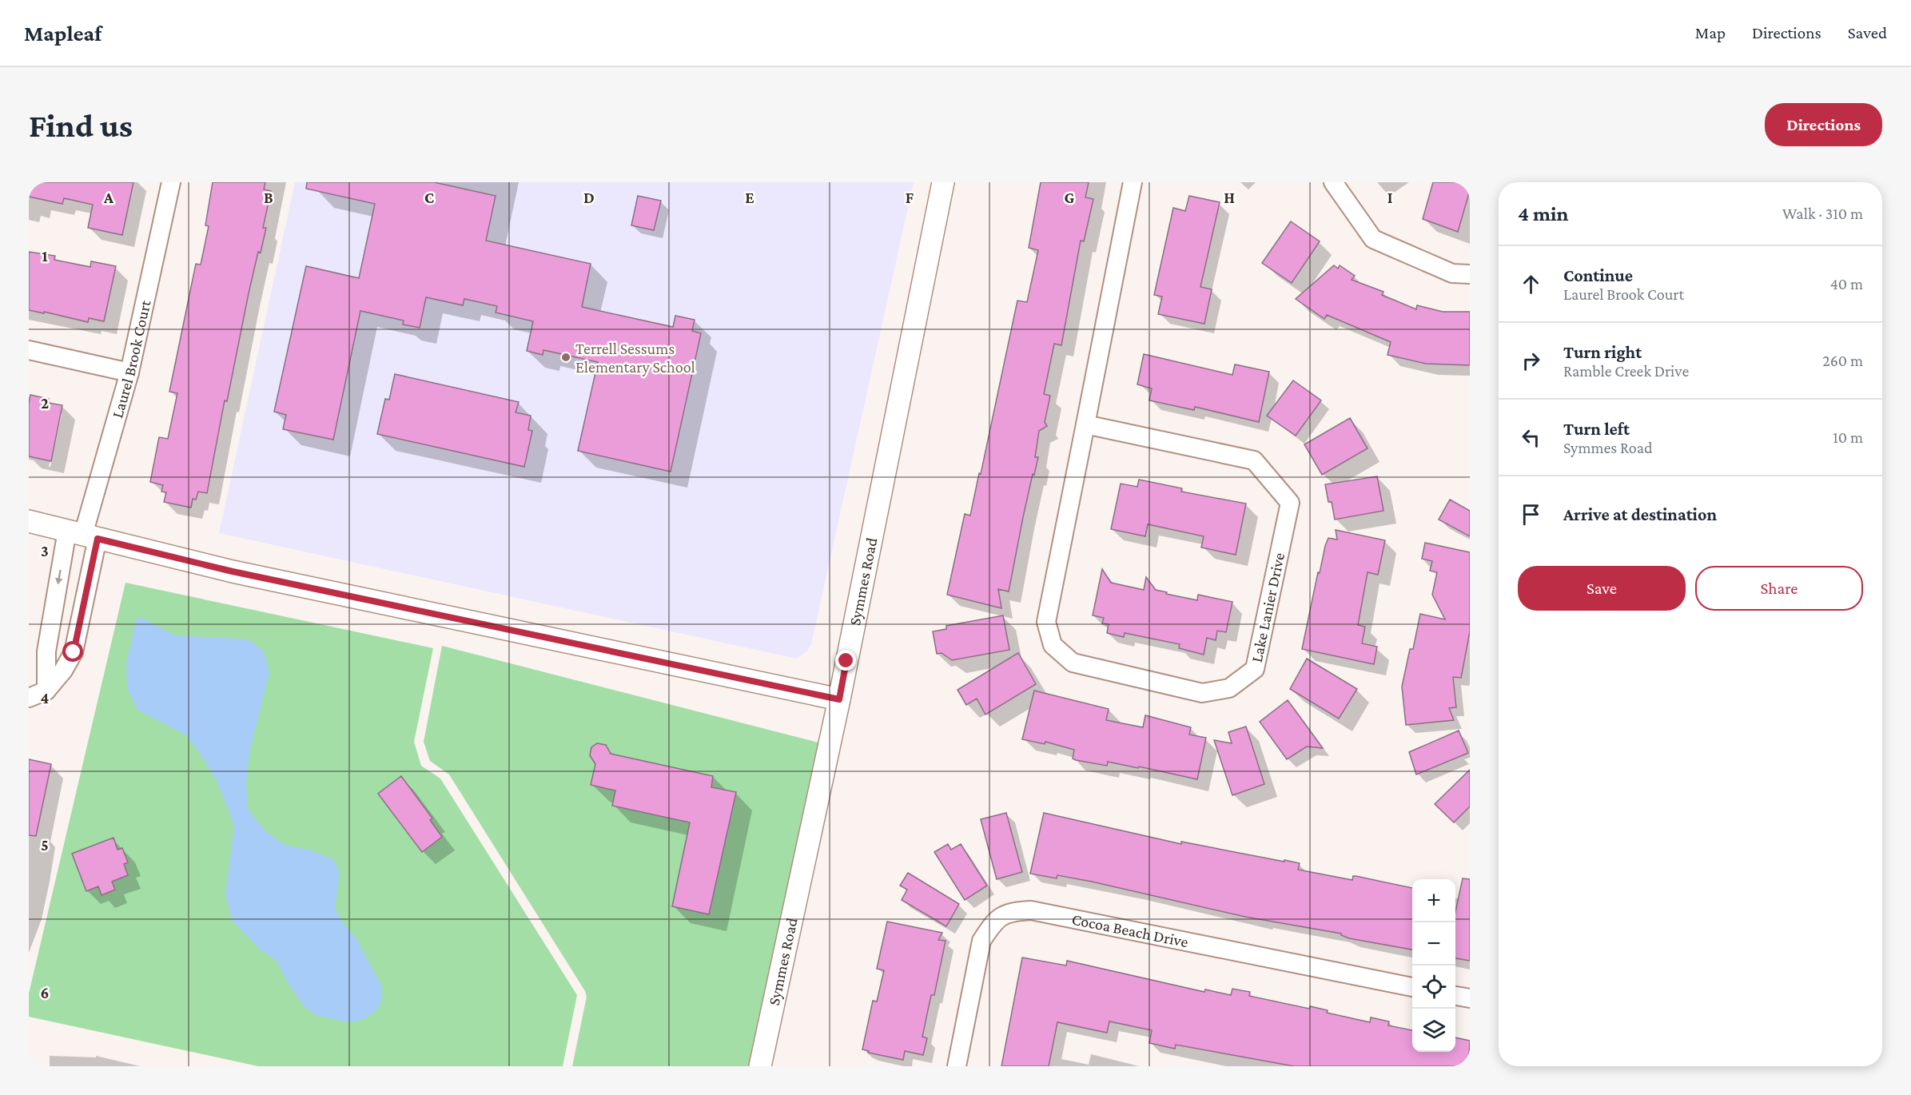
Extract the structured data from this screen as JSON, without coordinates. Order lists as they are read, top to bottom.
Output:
{
  "streets": {
    "street": [
      "Laurel Brook Court",
      "Symmes Road",
      "Lake Lanier Drive",
      "Cocoa Beach Drive"
    ]
  },
  "places": ["Terrell Sessums Elementary School"],
  "page": {
    "header": "Mapleaf",
    "nav": ["Map", "Directions", "Saved"],
    "buttons": [
      "Directions",
      ["Save", "Share"]
    ],
    "title": "Find us",
    "heading": ["4 min", "Walk · 310 m"],
    "list": [
      ["Continue", "Laurel Brook Court", "40 m"],
      ["Turn right", "Ramble Creek Drive", "260 m"],
      ["Turn left", "Symmes Road", "10 m"],
      "Arrive at destination"
    ],
    "map_buttons": ["+", "−"]
  },
  "grid": {
    "columns": [
      "A",
      "B",
      "C",
      "D",
      "E",
      "F",
      "G",
      "H",
      "I"
    ],
    "rows": [
      "1",
      "2",
      "3",
      "4",
      "5",
      "6"
    ]
  }
}
